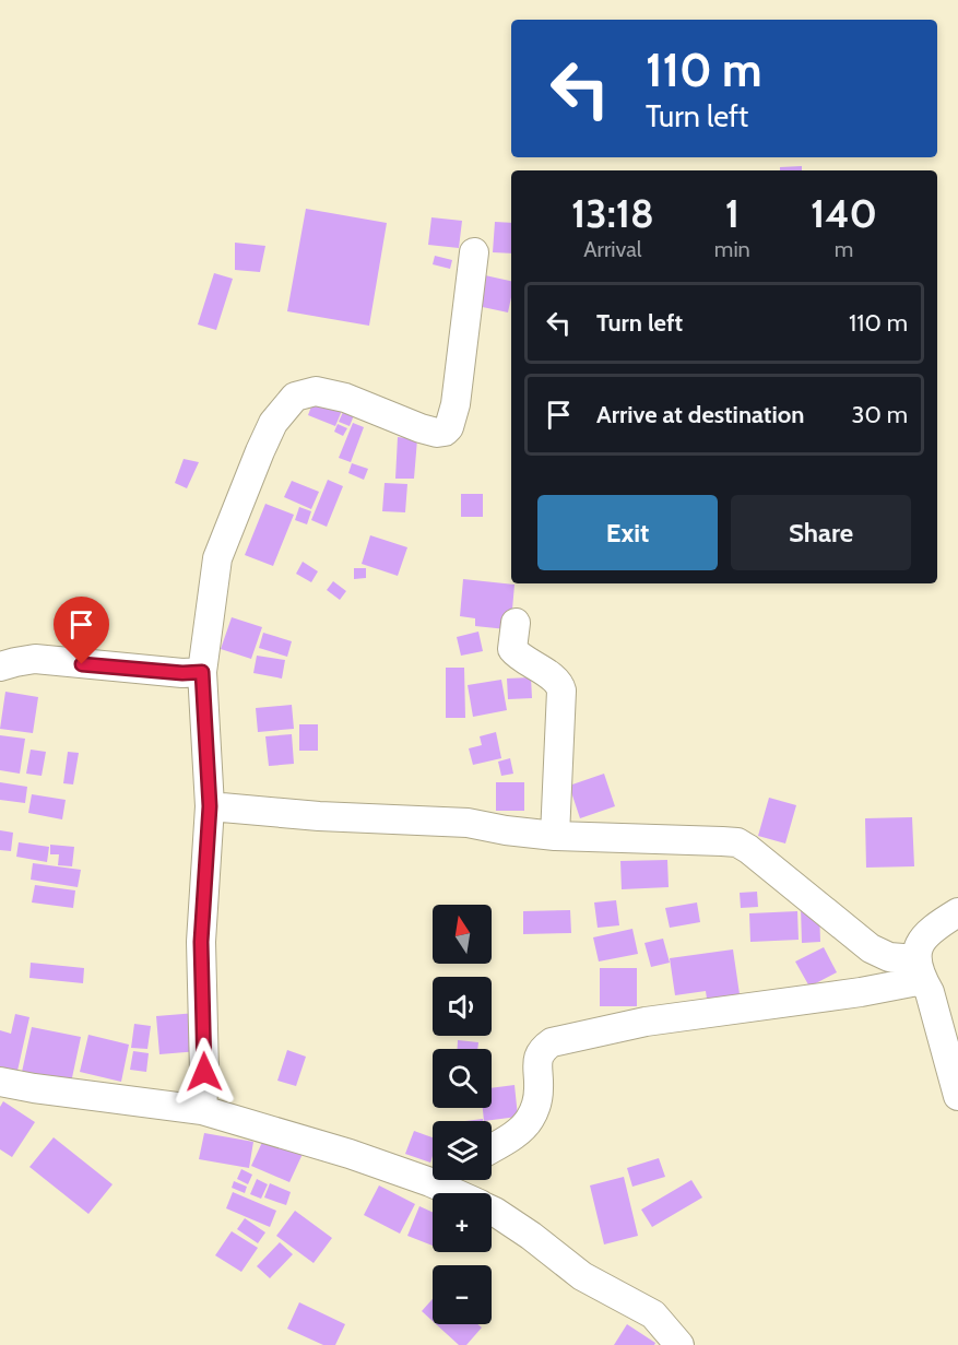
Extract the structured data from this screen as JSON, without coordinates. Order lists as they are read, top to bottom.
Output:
{
  "north": "top",
  "page": {
    "turn": ["110 m", "Turn left"],
    "eta": [
      "13:18",
      "Arrival",
      "1",
      "min",
      "140",
      "m"
    ],
    "list": [
      {
        "name": "Turn left",
        "value": "110 m"
      },
      {
        "name": "Arrive at destination",
        "value": "30 m"
      }
    ],
    "buttons": ["Exit", "Share"],
    "map_buttons": ["+", "−"]
  }
}
